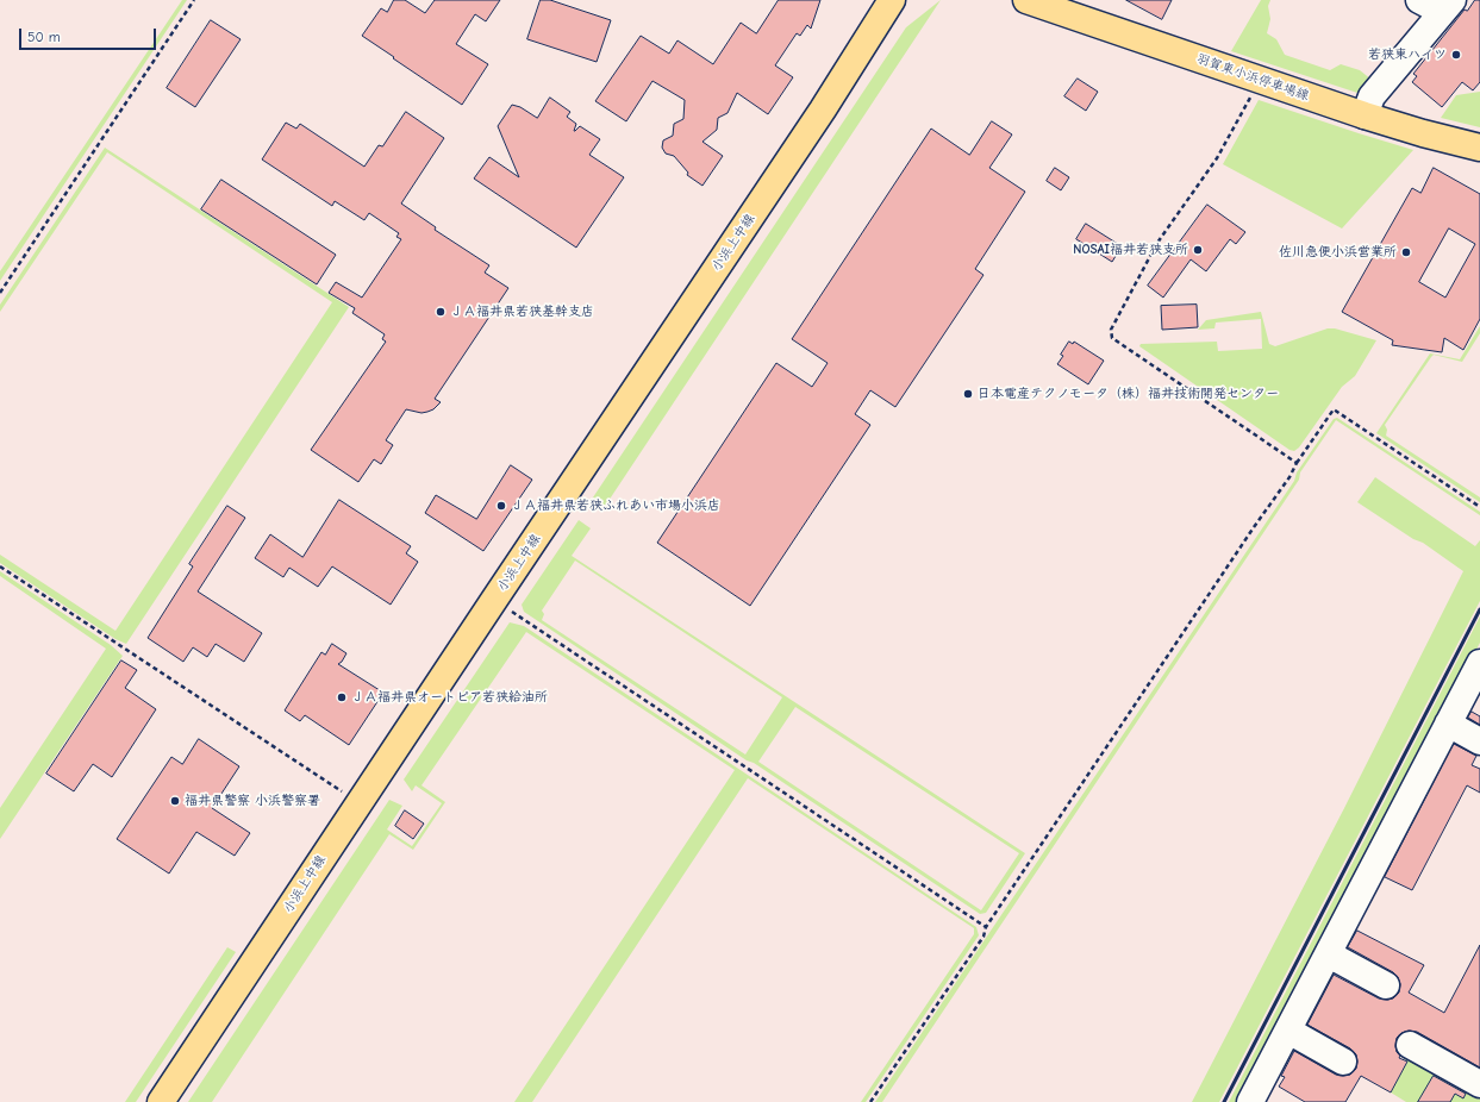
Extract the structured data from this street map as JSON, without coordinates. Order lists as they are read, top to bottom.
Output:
{
  "streets": {
    "main road": ["羽賀東小浜停車場線", "小浜上中線"]
  },
  "places": [
    "若狭東ハイツ",
    "NOSAI福井若狭支所",
    "佐川急便小浜営業所",
    "ＪＡ福井県若狭基幹支店",
    "日本電産テクノモータ（株）福井技術開発センター",
    "ＪＡ福井県若狭ふれあい市場小浜店",
    "ＪＡ福井県オートピア若狭給油所",
    "福井県警察 小浜警察署"
  ],
  "scale_bar": "50 m"
}
